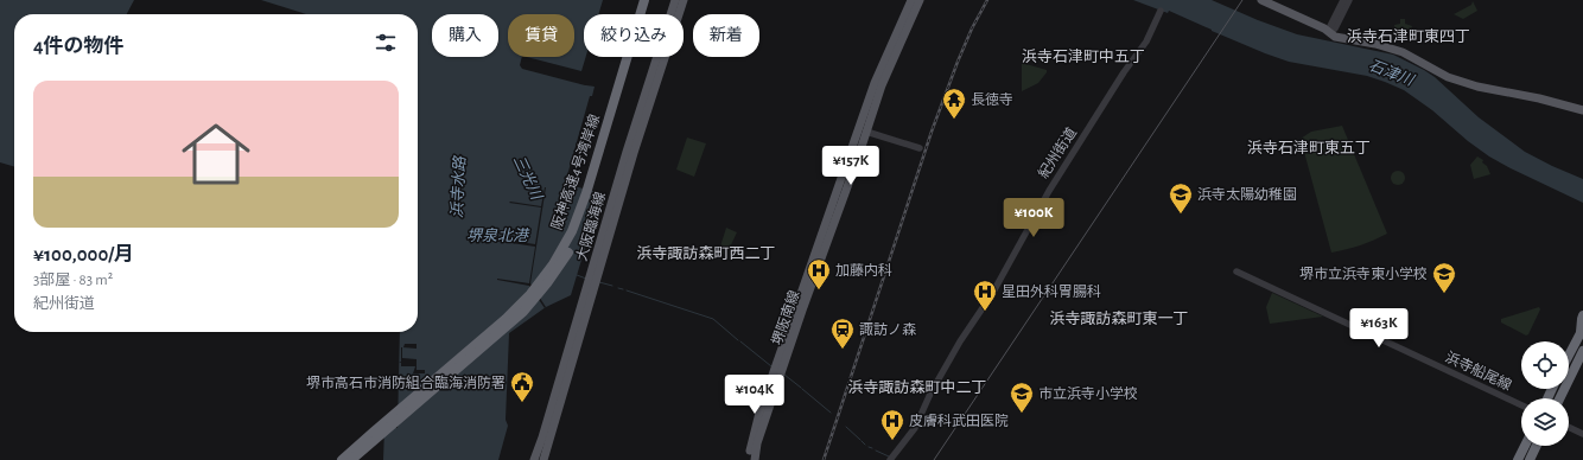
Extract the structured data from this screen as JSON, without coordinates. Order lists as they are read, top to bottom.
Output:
{
  "streets": {
    "highway": ["阪神高速4号湾岸線"],
    "main road": ["大阪臨海線", "堺阪南線"],
    "street": ["紀州街道", "浜寺船尾線"]
  },
  "districts": [
    "浜寺石津町東四丁",
    "浜寺石津町中五丁",
    "浜寺石津町東五丁",
    "浜寺諏訪森町西二丁",
    "浜寺諏訪森町東一丁",
    "浜寺諏訪森町中二丁"
  ],
  "water": [
    "石津川",
    "三光川",
    "浜寺水路",
    "堺泉北港"
  ],
  "places": {
    "temple": ["長徳寺"],
    "school or university": ["浜寺太陽幼稚園", "堺市立浜寺東小学校", "市立浜寺小学校"],
    "hospital": ["加藤内科", "星田外科胃腸科", "皮膚科武田医院"],
    "station": ["諏訪ノ森"],
    "public building": ["堺市高石市消防組合臨海消防署"]
  },
  "page": {
    "chip": [
      "購入",
      "賃貸",
      "絞り込み",
      "新着"
    ],
    "heading": "4件の物件",
    "list": [
      {
        "name": "¥100,000/月",
        "note": "3部屋 · 83 m² · 紀州街道"
      }
    ],
    "price": [
      "¥157K",
      "¥100K",
      "¥163K",
      "¥104K"
    ]
  }
}
